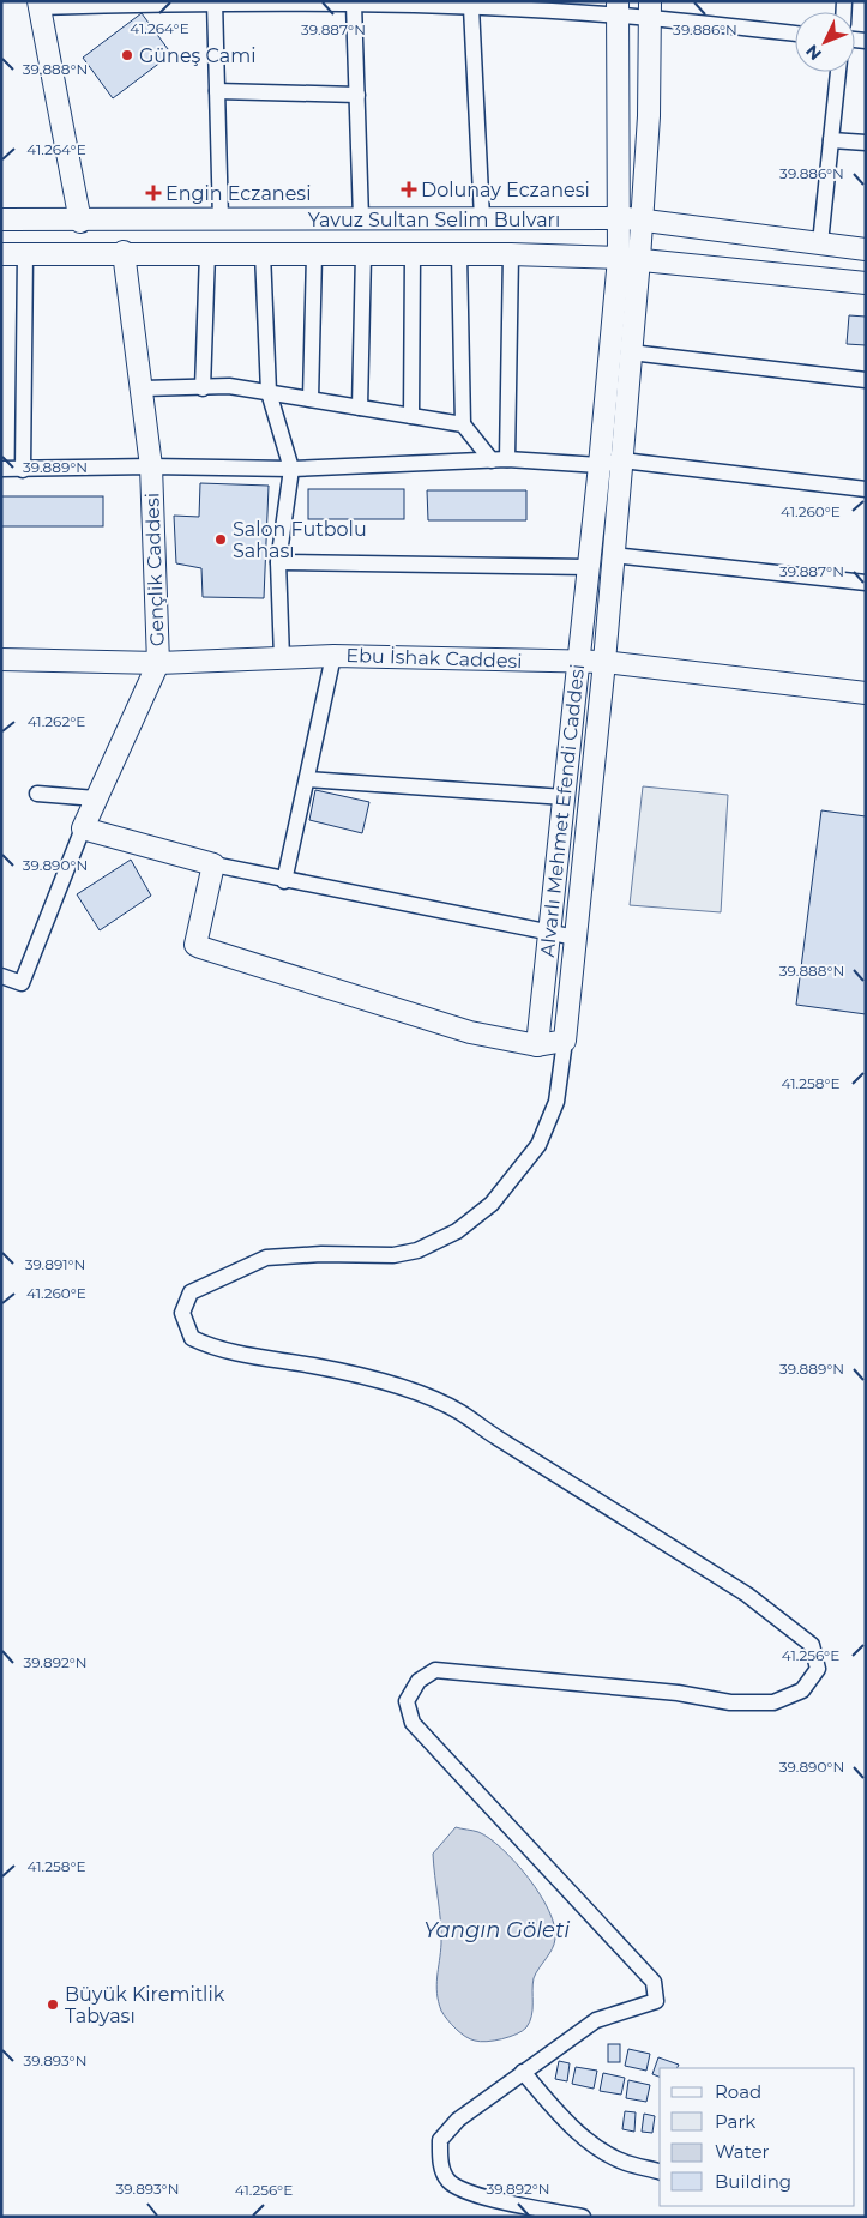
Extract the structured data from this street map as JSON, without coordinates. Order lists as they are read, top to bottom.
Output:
{
  "streets": {
    "street": [
      "Yavuz Sultan Selim Bulvarı",
      "Gençlik Caddesi",
      "Ebu İshak Caddesi",
      "Alvarlı Mehmet Efendi Caddesi"
    ]
  },
  "crossings": [
    ["Yavuz Sultan Selim Bulvarı", "Gençlik Caddesi"],
    ["Yavuz Sultan Selim Bulvarı", "Alvarlı Mehmet Efendi Caddesi"],
    ["Gençlik Caddesi", "Ebu İshak Caddesi"],
    ["Ebu İshak Caddesi", "Alvarlı Mehmet Efendi Caddesi"]
  ],
  "water": ["Yangın Göleti"],
  "places": {
    "other": ["Güneş Cami", "Salon Futbolu Sahası", "Büyük Kiremitlik Tabyası"],
    "health": ["Dolunay Eczanesi", "Engin Eczanesi"]
  },
  "legend": [
    "Road",
    "Park",
    "Water",
    "Building"
  ],
  "north": "bottom left",
  "coordinates": [
    "41.264°E",
    "39.887°N",
    "39.886°N",
    "39.888°N",
    "39.889°N",
    "41.260°E",
    "41.262°E",
    "39.890°N",
    "41.258°E",
    "39.891°N",
    "41.256°E",
    "39.892°N",
    "39.893°N"
  ]
}
